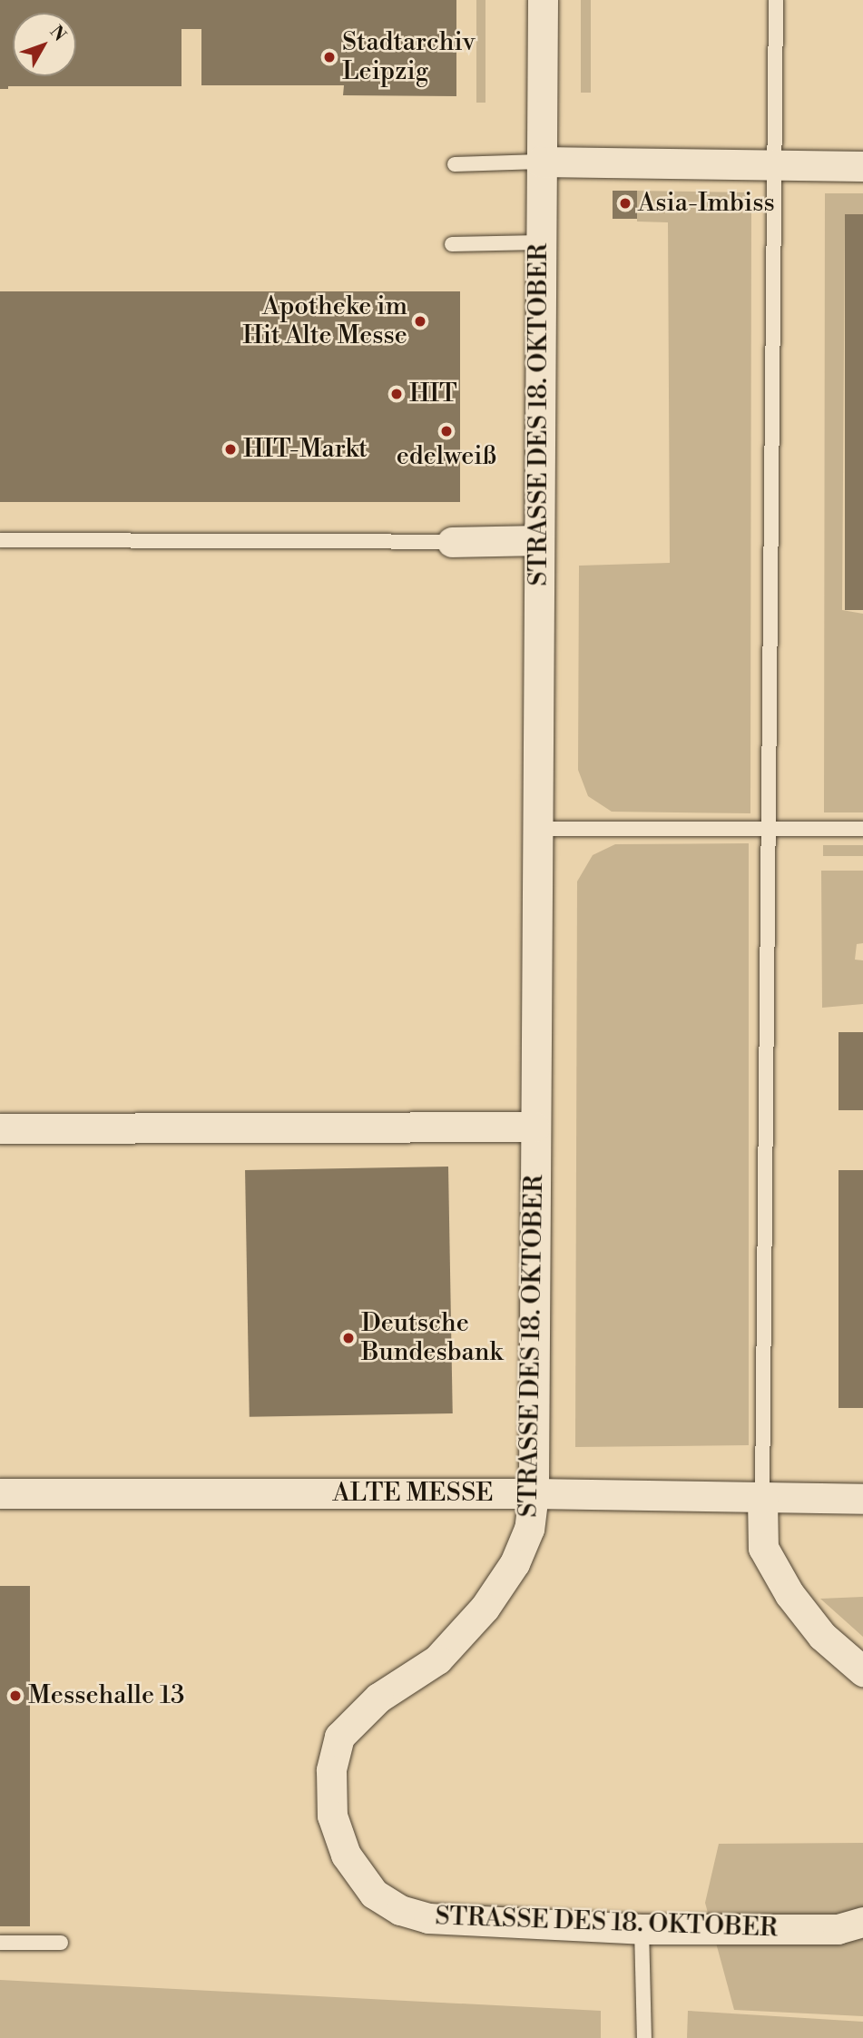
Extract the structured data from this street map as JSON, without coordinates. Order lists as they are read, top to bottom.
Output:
{
  "streets": {
    "street": ["STRASSE DES 18. OKTOBER", "ALTE MESSE"]
  },
  "crossings": [
    ["STRASSE DES 18. OKTOBER", "ALTE MESSE"]
  ],
  "places": [
    "Stadtarchiv Leipzig",
    "Asia-Imbiss",
    "Apotheke im Hit Alte Messe",
    "HIT",
    "edelweiß",
    "HIT-Markt",
    "Deutsche Bundesbank",
    "Messehalle 13"
  ],
  "north": "top right"
}
